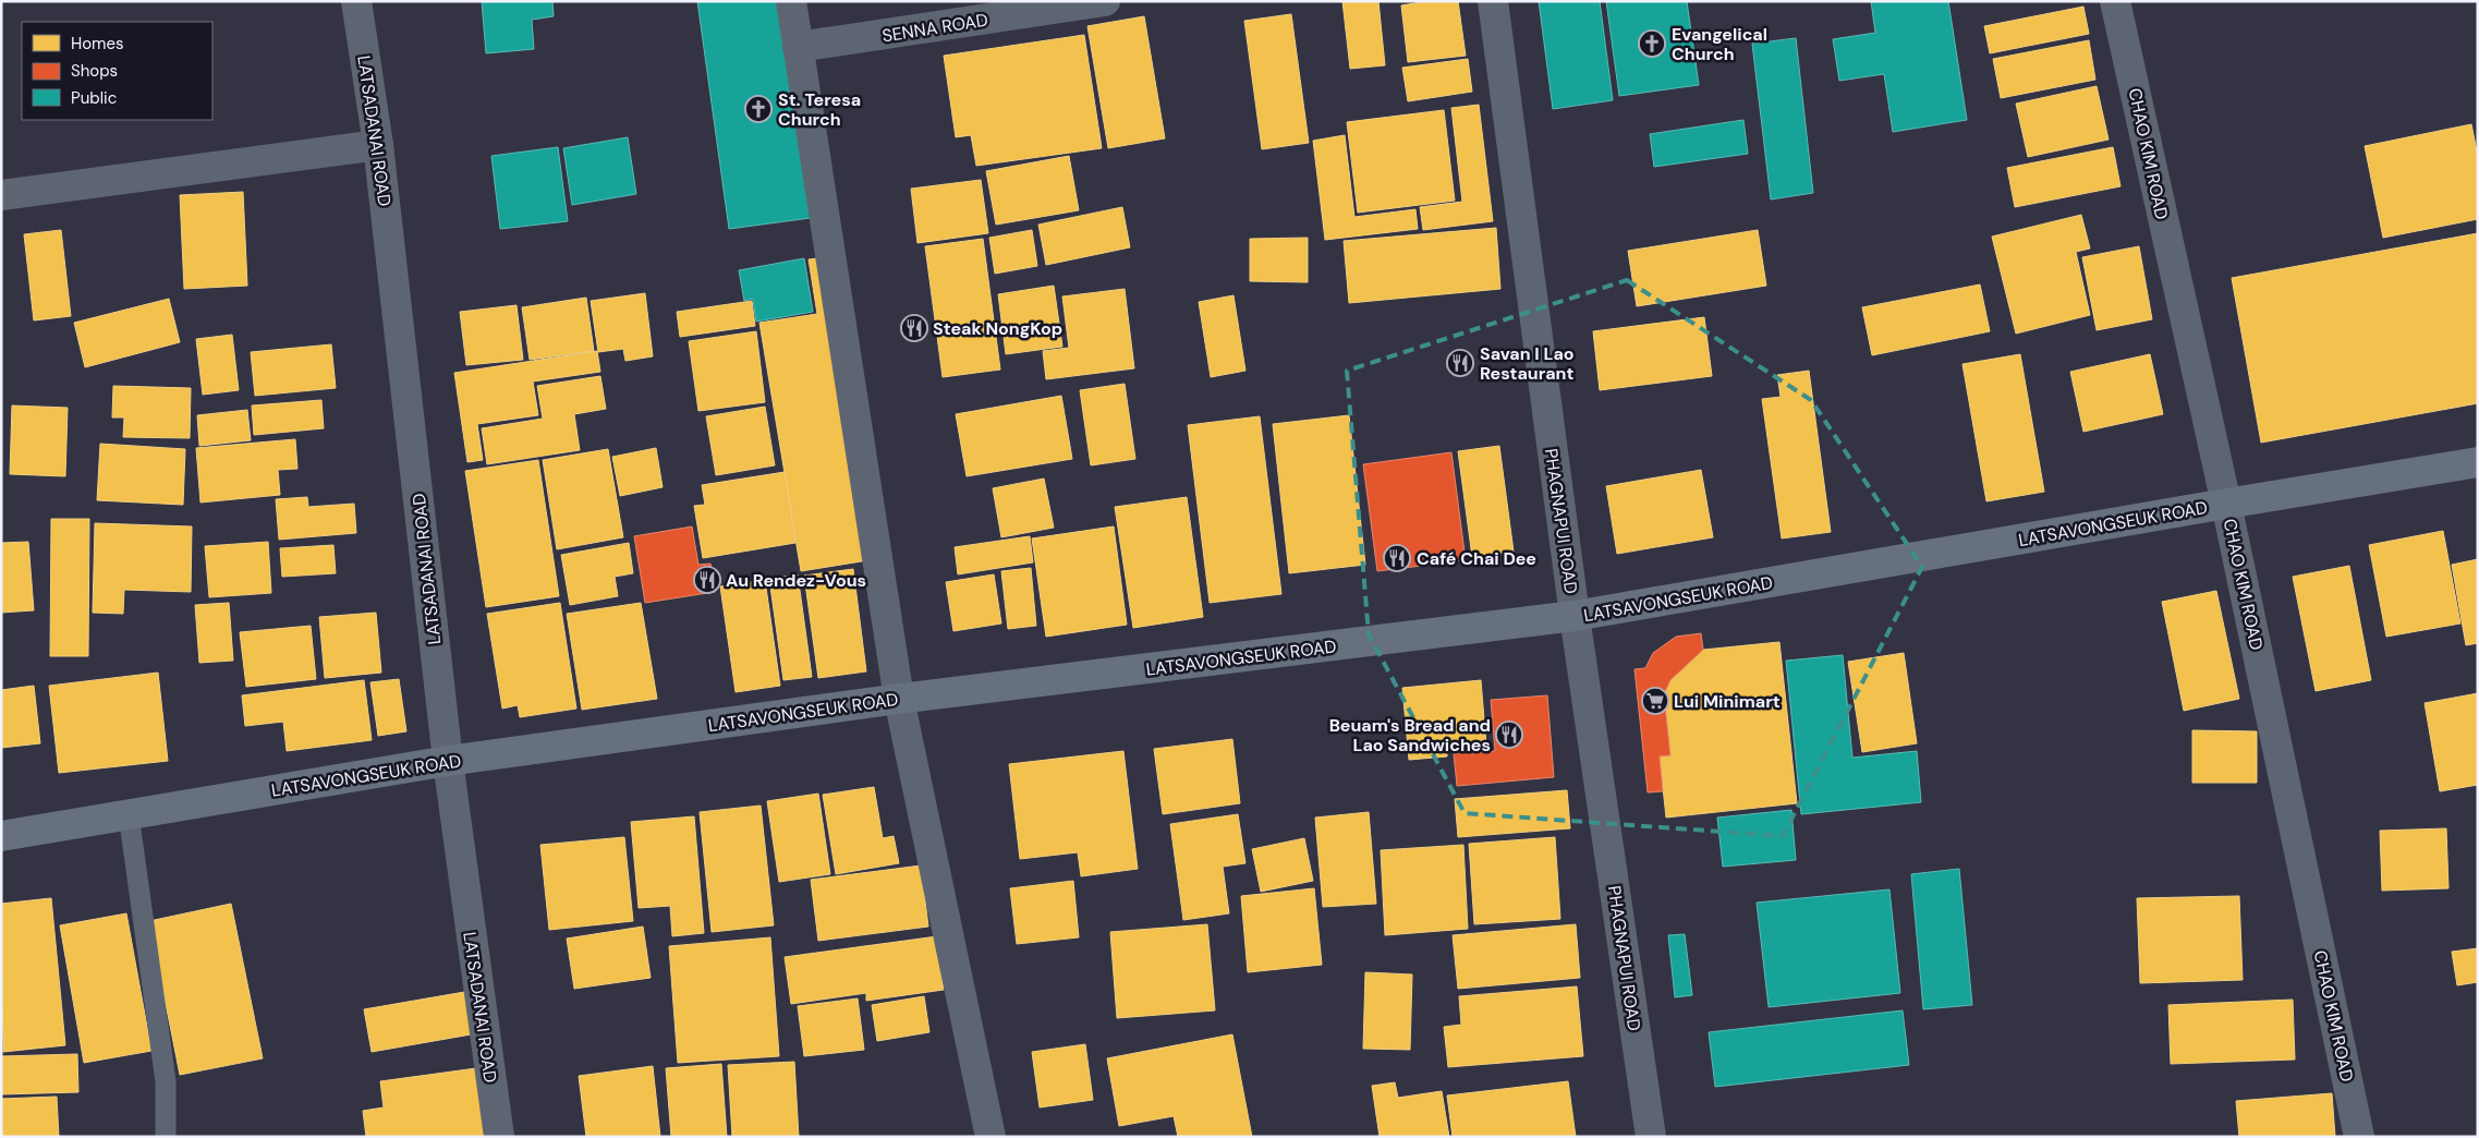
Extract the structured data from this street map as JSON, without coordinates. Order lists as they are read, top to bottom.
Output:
{
  "streets": {
    "street": [
      "SENNA ROAD",
      "LATSADANAI ROAD",
      "CHAO KIM ROAD",
      "PHAGNAPUI ROAD",
      "LATSAVONGSEUK ROAD"
    ]
  },
  "crossings": [
    ["LATSADANAI ROAD", "LATSAVONGSEUK ROAD"],
    ["CHAO KIM ROAD", "LATSAVONGSEUK ROAD"],
    ["PHAGNAPUI ROAD", "LATSAVONGSEUK ROAD"]
  ],
  "places": {
    "church": ["Evangelical Church", "St. Teresa Church"],
    "restaurant": [
      "Steak NongKop",
      "Savan I Lao Restaurant",
      "Café Chai Dee",
      "Au Rendez-Vous",
      "Beuam's Bread and Lao Sandwiches"
    ],
    "supermarket": ["Lui Minimart"]
  },
  "legend": ["Homes", "Shops", "Public"]
}
